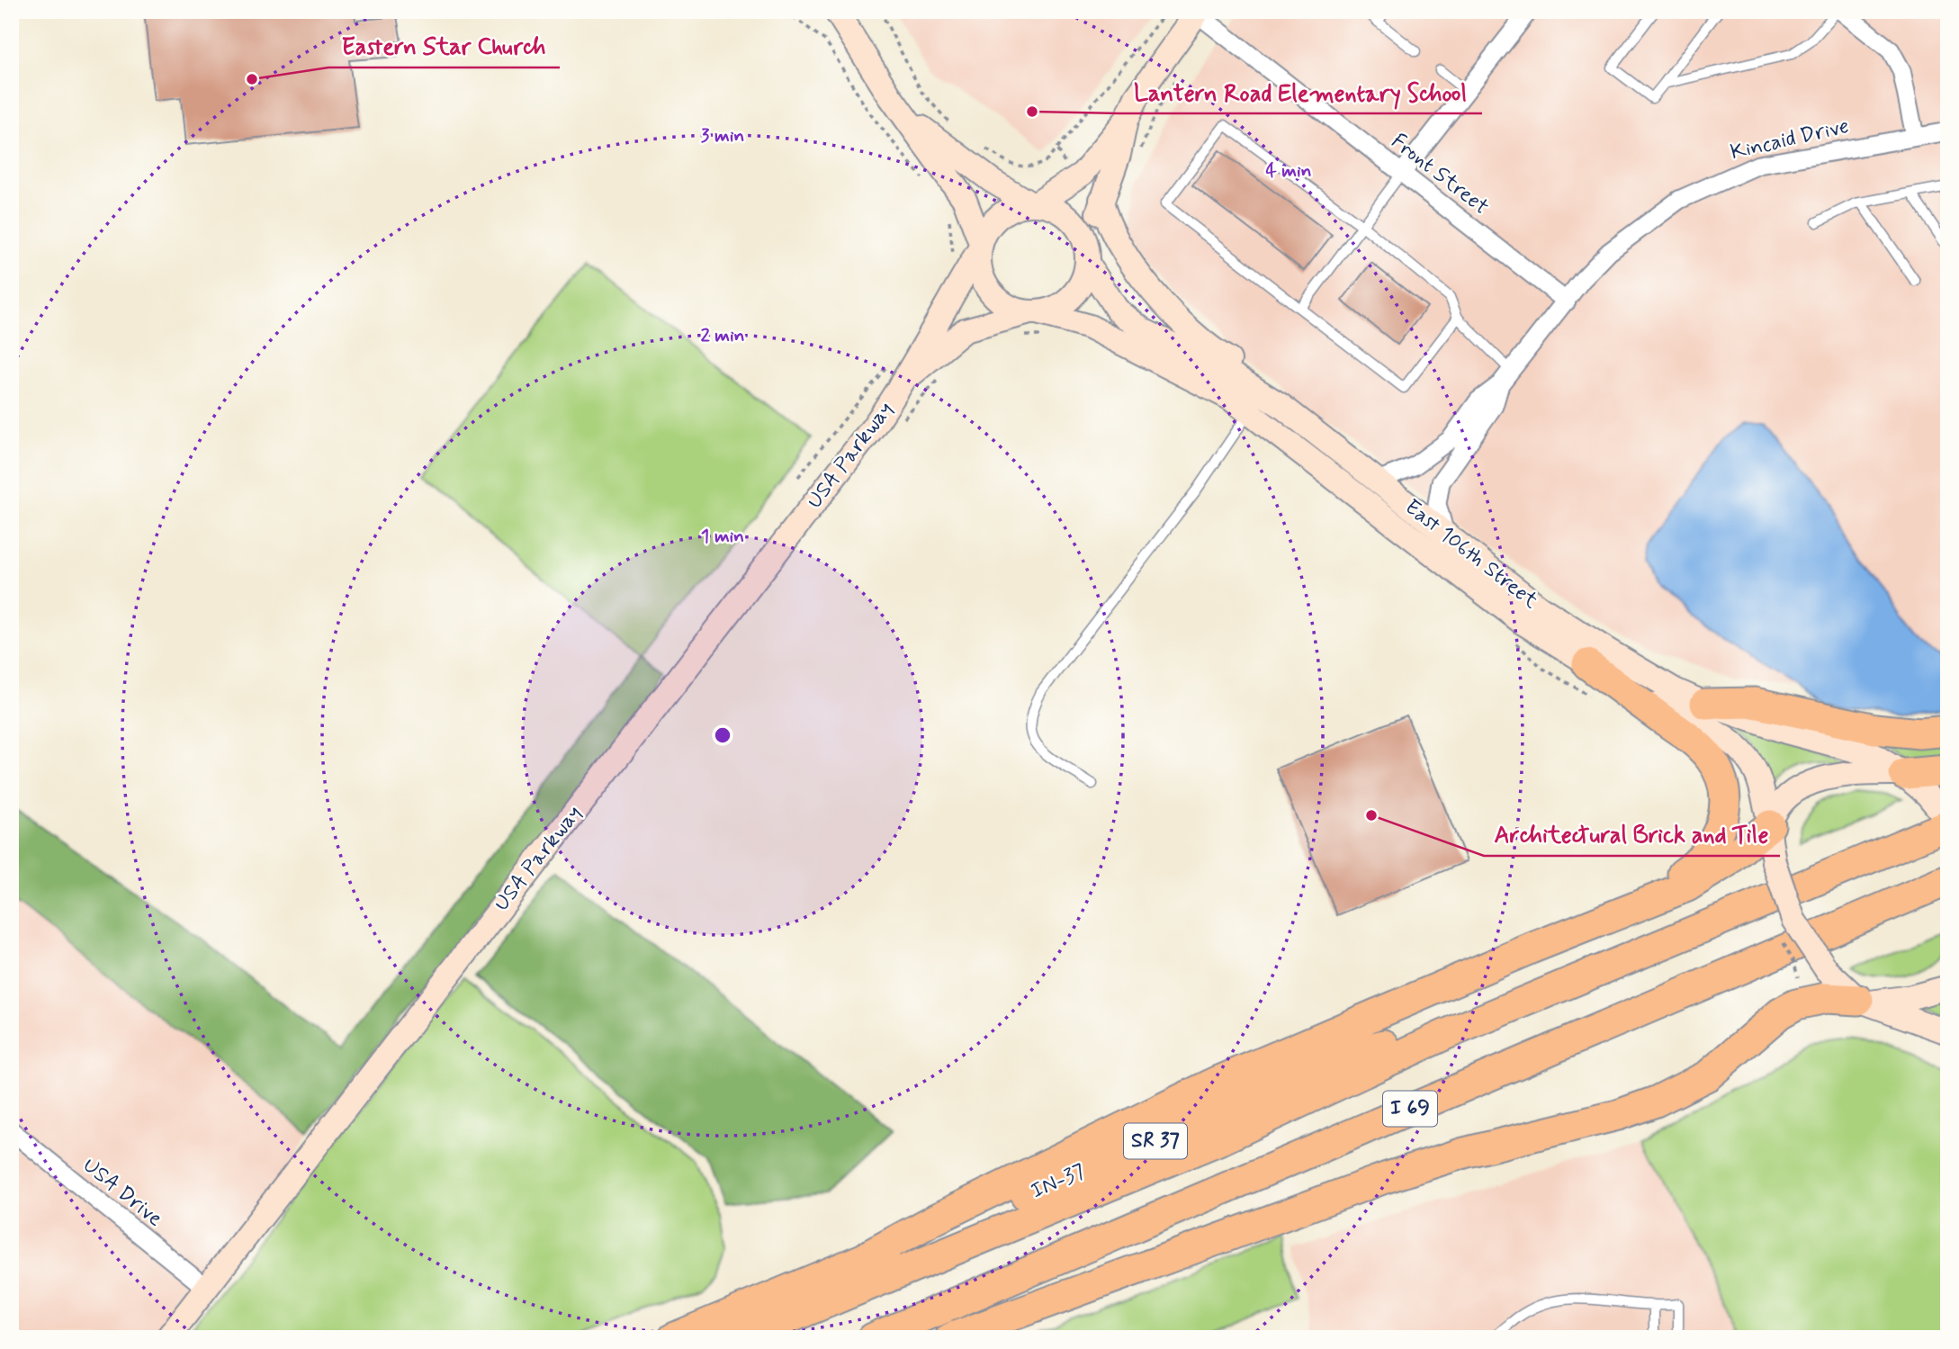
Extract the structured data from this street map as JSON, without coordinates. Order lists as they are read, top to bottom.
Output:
{
  "streets": {
    "highway": ["I 69", "SR 37", "IN-37"],
    "main road": ["USA Parkway", "East 106th Street"],
    "street": ["Kincaid Drive", "Front Street", "USA Drive"]
  },
  "crossings": [
    ["Kincaid Drive", "Front Street"],
    ["Kincaid Drive", "East 106th Street"],
    ["USA Parkway", "East 106th Street"],
    ["USA Parkway", "USA Drive"],
    ["I 69", "IN-37"]
  ],
  "places": ["Eastern Star Church", "Lantern Road Elementary School", "Architectural Brick and Tile"],
  "rings": [
    "3 min",
    "4 min",
    "2 min",
    "1 min"
  ]
}
